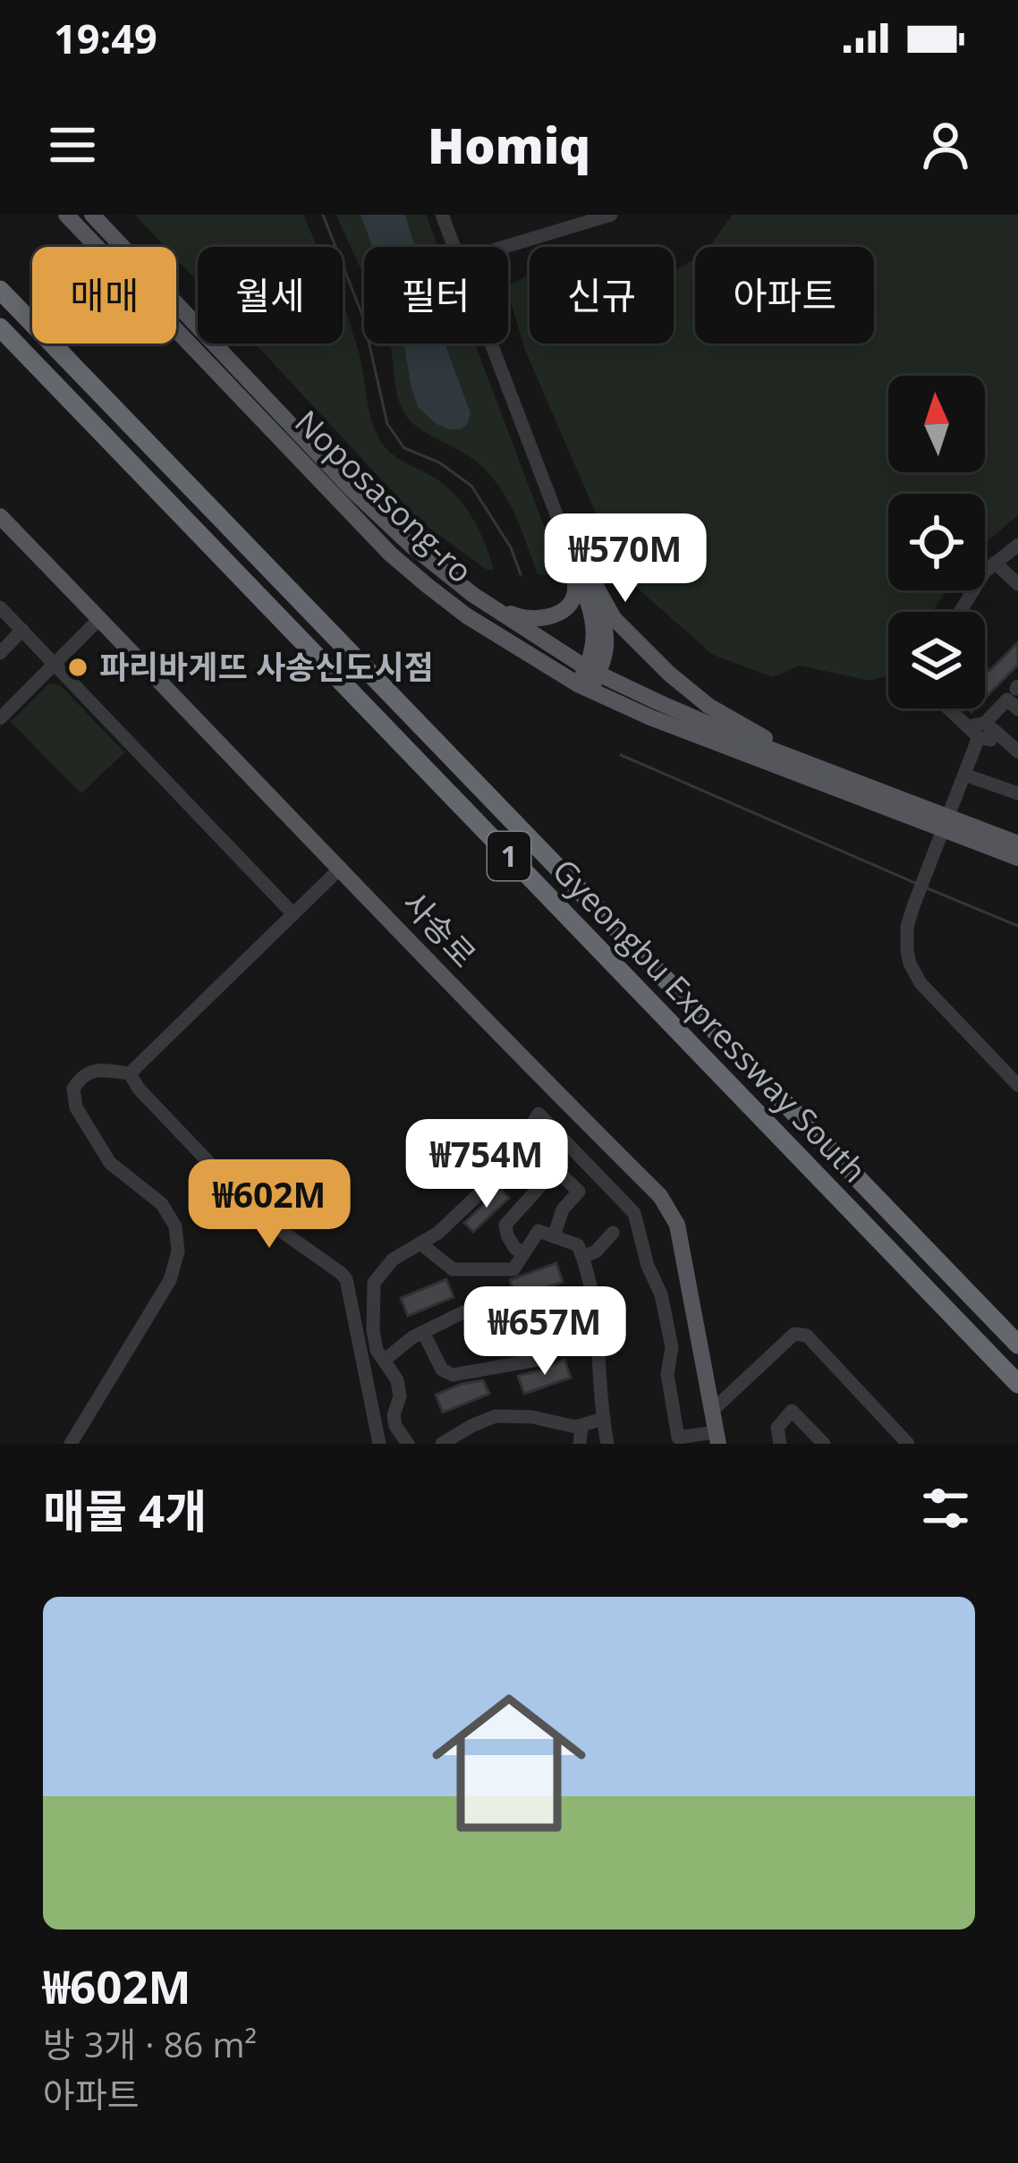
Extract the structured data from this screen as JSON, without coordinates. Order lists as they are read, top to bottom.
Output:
{
  "streets": {
    "highway": ["1", "Gyeongbu Expressway South"],
    "main road": ["Noposasong-ro", "사송로"]
  },
  "places": ["파리바게뜨 사송신도시점"],
  "north": "top",
  "page": {
    "status": "19:49",
    "header": "Homiq",
    "chip": [
      "매매",
      "월세",
      "필터",
      "신규",
      "아파트"
    ],
    "price": [
      "₩570M",
      "₩754M",
      "₩602M",
      "₩657M"
    ],
    "heading": "매물 4개",
    "list": [
      {
        "name": "₩602M",
        "note": "방 3개 · 86 m² · 아파트"
      }
    ]
  }
}
